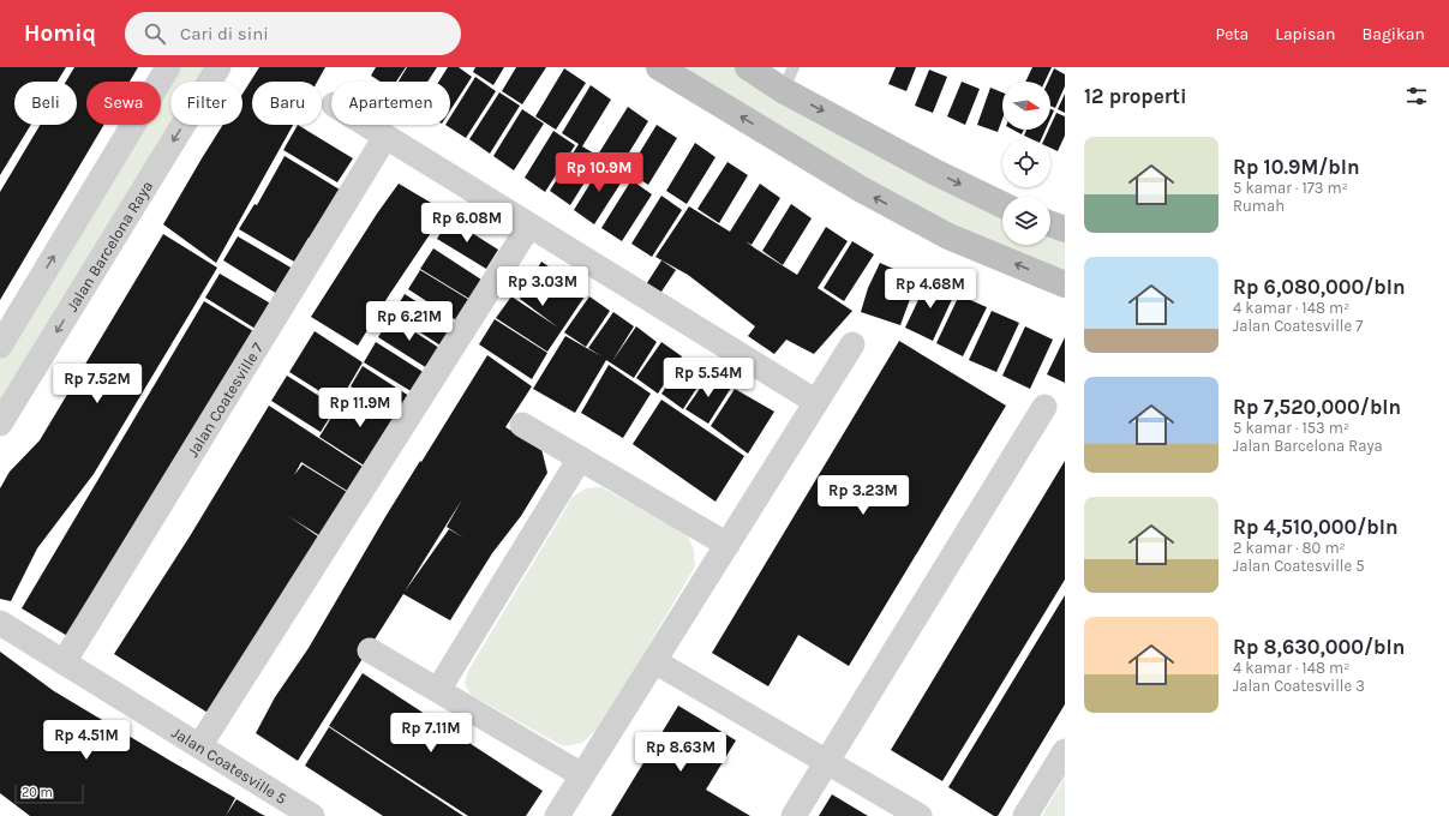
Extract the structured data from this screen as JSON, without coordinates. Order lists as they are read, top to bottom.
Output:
{
  "streets": {
    "street": ["Jalan Barcelona Raya", "Jalan Coatesville 7", "Jalan Coatesville 5"]
  },
  "crossings": [
    ["Jalan Coatesville 7", "Jalan Coatesville 5"]
  ],
  "scale_bar": "20 m",
  "north": "right",
  "page": {
    "header": "Homiq",
    "search": "Cari di sini",
    "nav": ["Peta", "Lapisan", "Bagikan"],
    "heading": "12 properti",
    "chip": [
      "Beli",
      "Sewa",
      "Filter",
      "Baru",
      "Apartemen"
    ],
    "list": [
      {
        "name": "Rp 10.9M/bln",
        "note": "5 kamar · 173 m² · Rumah"
      },
      {
        "name": "Rp 6,080,000/bln",
        "note": "4 kamar · 148 m² · Jalan Coatesville 7"
      },
      {
        "name": "Rp 7,520,000/bln",
        "note": "5 kamar · 153 m² · Jalan Barcelona Raya"
      },
      {
        "name": "Rp 4,510,000/bln",
        "note": "2 kamar · 80 m² · Jalan Coatesville 5"
      },
      {
        "name": "Rp 8,630,000/bln",
        "note": "4 kamar · 148 m² · Jalan Coatesville 3"
      }
    ],
    "price": [
      "Rp 10.9M",
      "Rp 6.08M",
      "Rp 3.03M",
      "Rp 4.68M",
      "Rp 6.21M",
      "Rp 5.54M",
      "Rp 7.52M",
      "Rp 11.9M",
      "Rp 3.23M",
      "Rp 7.11M",
      "Rp 4.51M",
      "Rp 8.63M"
    ],
    "scale": "20 m"
  }
}
